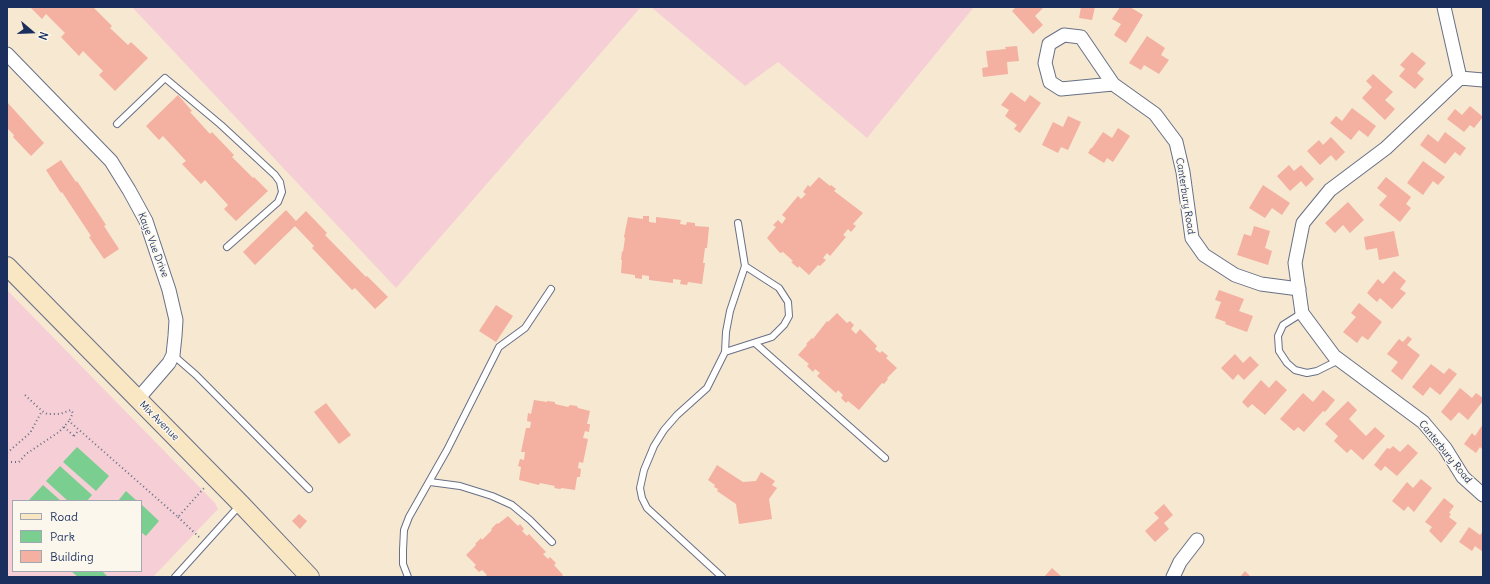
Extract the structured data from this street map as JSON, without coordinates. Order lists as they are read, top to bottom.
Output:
{
  "streets": {
    "street": ["Canterbury Road", "Kaye Vue Drive", "Mix Avenue"]
  },
  "crossings": [
    ["Kaye Vue Drive", "Mix Avenue"]
  ],
  "legend": ["Road", "Park", "Building"],
  "north": "right"
}
